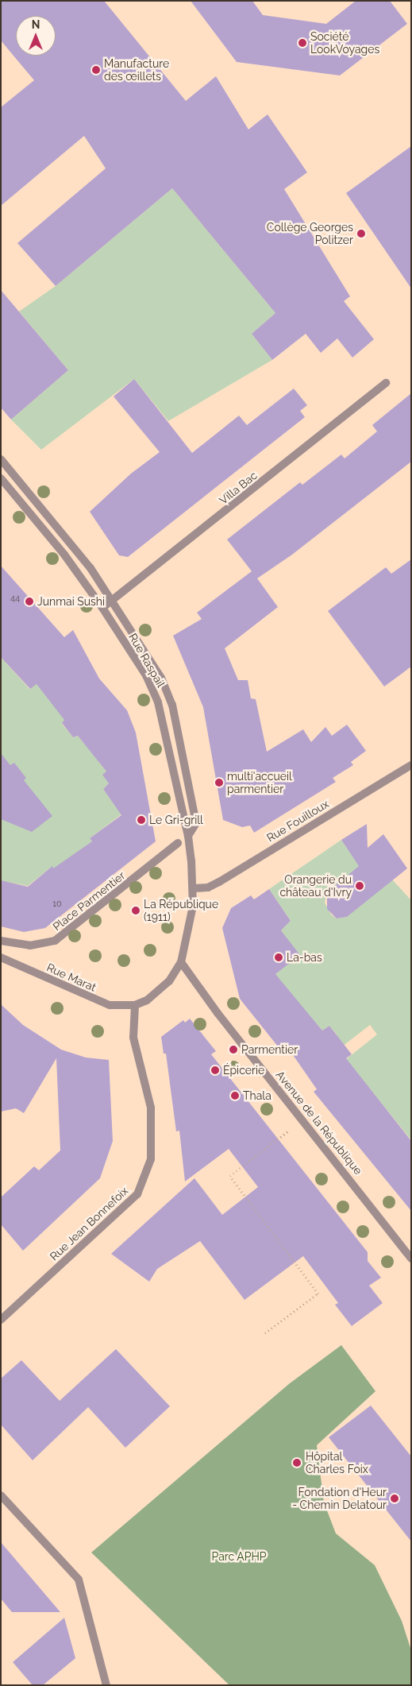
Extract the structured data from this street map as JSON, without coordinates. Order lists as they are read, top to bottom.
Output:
{
  "streets": {
    "street": [
      "Villa Bac",
      "Rue Raspail",
      "Rue Fouilloux",
      "Place Parmentier",
      "Rue Marat",
      "Avenue de la République",
      "Rue Jean Bonnefoix"
    ]
  },
  "crossings": [
    ["Villa Bac", "Rue Raspail"],
    ["Rue Raspail", "Rue Fouilloux"],
    ["Rue Raspail", "Avenue de la République"],
    ["Rue Marat", "Rue Jean Bonnefoix"]
  ],
  "parks": ["Parc APHP"],
  "places": [
    "Société LookVoyages",
    "Manufacture des œillets",
    "Collège Georges Politzer",
    "Junmai Sushi",
    "multi'accueil parmentier",
    "Le Gri-grill",
    "Orangerie du château d'Ivry",
    "La République (1911)",
    "La-bas",
    "Parmentier",
    "Épicerie",
    "Thala",
    "Hôpital Charles Foix",
    "Fondation d'Heur - Chemin Delatour"
  ],
  "house_numbers": ["44", "10"],
  "north": "top"
}
